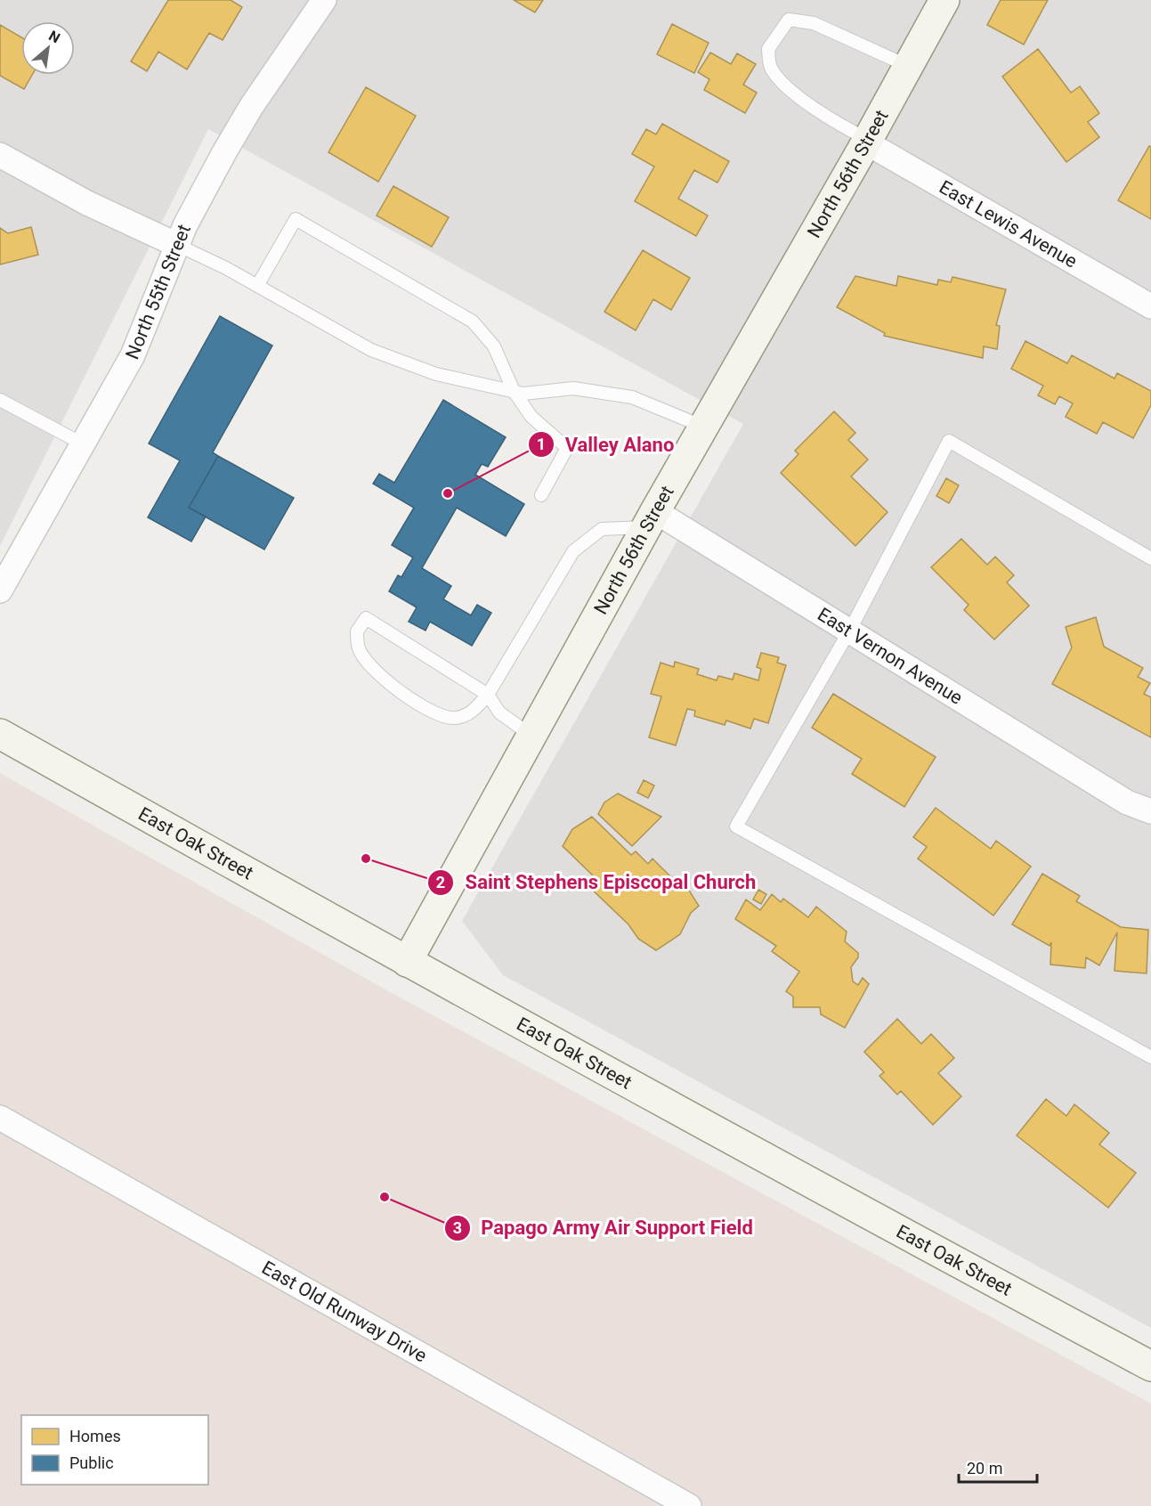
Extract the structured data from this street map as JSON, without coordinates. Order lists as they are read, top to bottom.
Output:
{
  "streets": {
    "street": [
      "North 56th Street",
      "East Lewis Avenue",
      "North 55th Street",
      "East Vernon Avenue",
      "East Oak Street",
      "East Old Runway Drive"
    ]
  },
  "crossings": [
    ["North 56th Street", "East Lewis Avenue"],
    ["North 56th Street", "East Vernon Avenue"],
    ["North 56th Street", "East Oak Street"]
  ],
  "places": ["Valley Alano", "Saint Stephens Episcopal Church", "Papago Army Air Support Field"],
  "legend": ["Homes", "Public"],
  "scale_bar": "20 m",
  "north": "top right"
}
